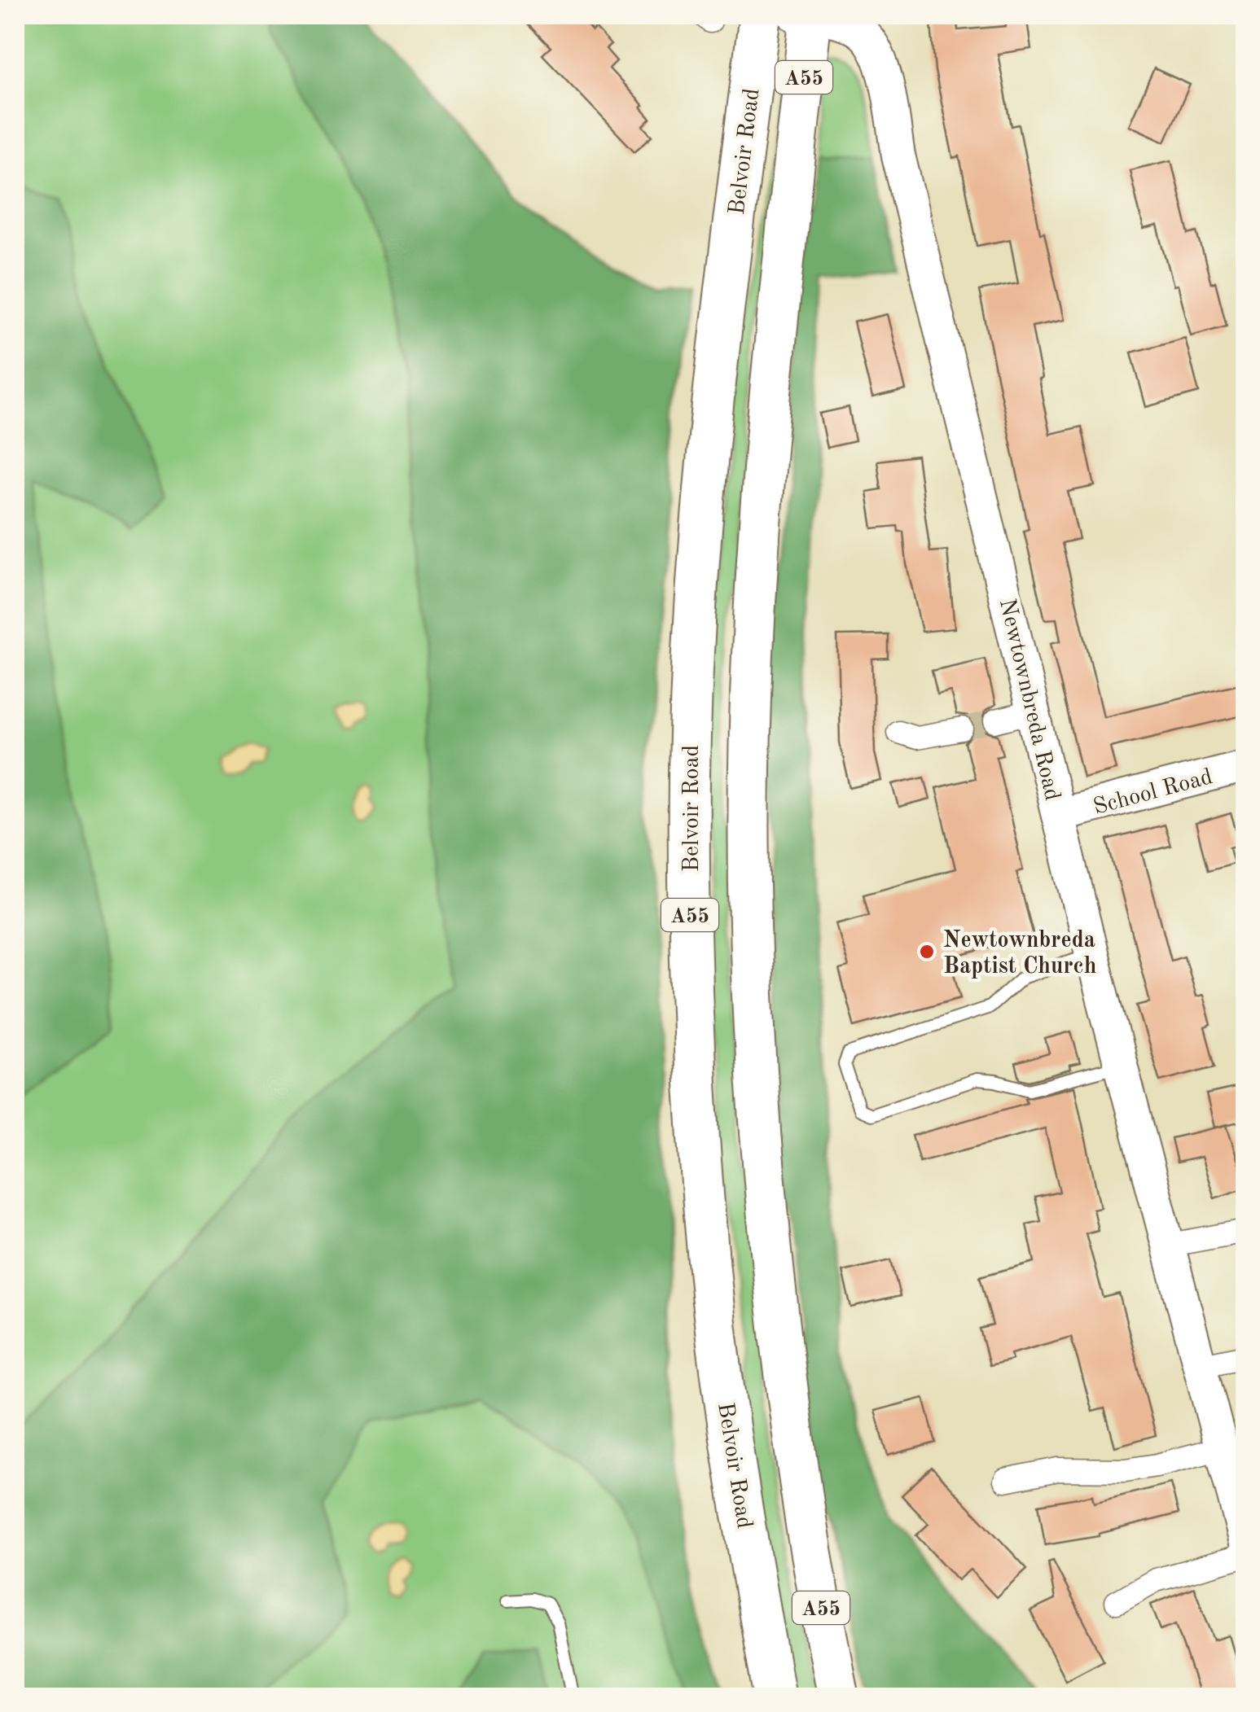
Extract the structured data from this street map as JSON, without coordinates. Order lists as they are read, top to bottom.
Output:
{
  "streets": {
    "highway": ["A55", "Belvoir Road"],
    "street": ["Newtownbreda Road", "School Road"]
  },
  "crossings": [
    ["A55", "Newtownbreda Road"],
    ["Newtownbreda Road", "School Road"]
  ],
  "places": ["Newtownbreda Baptist Church"]
}
